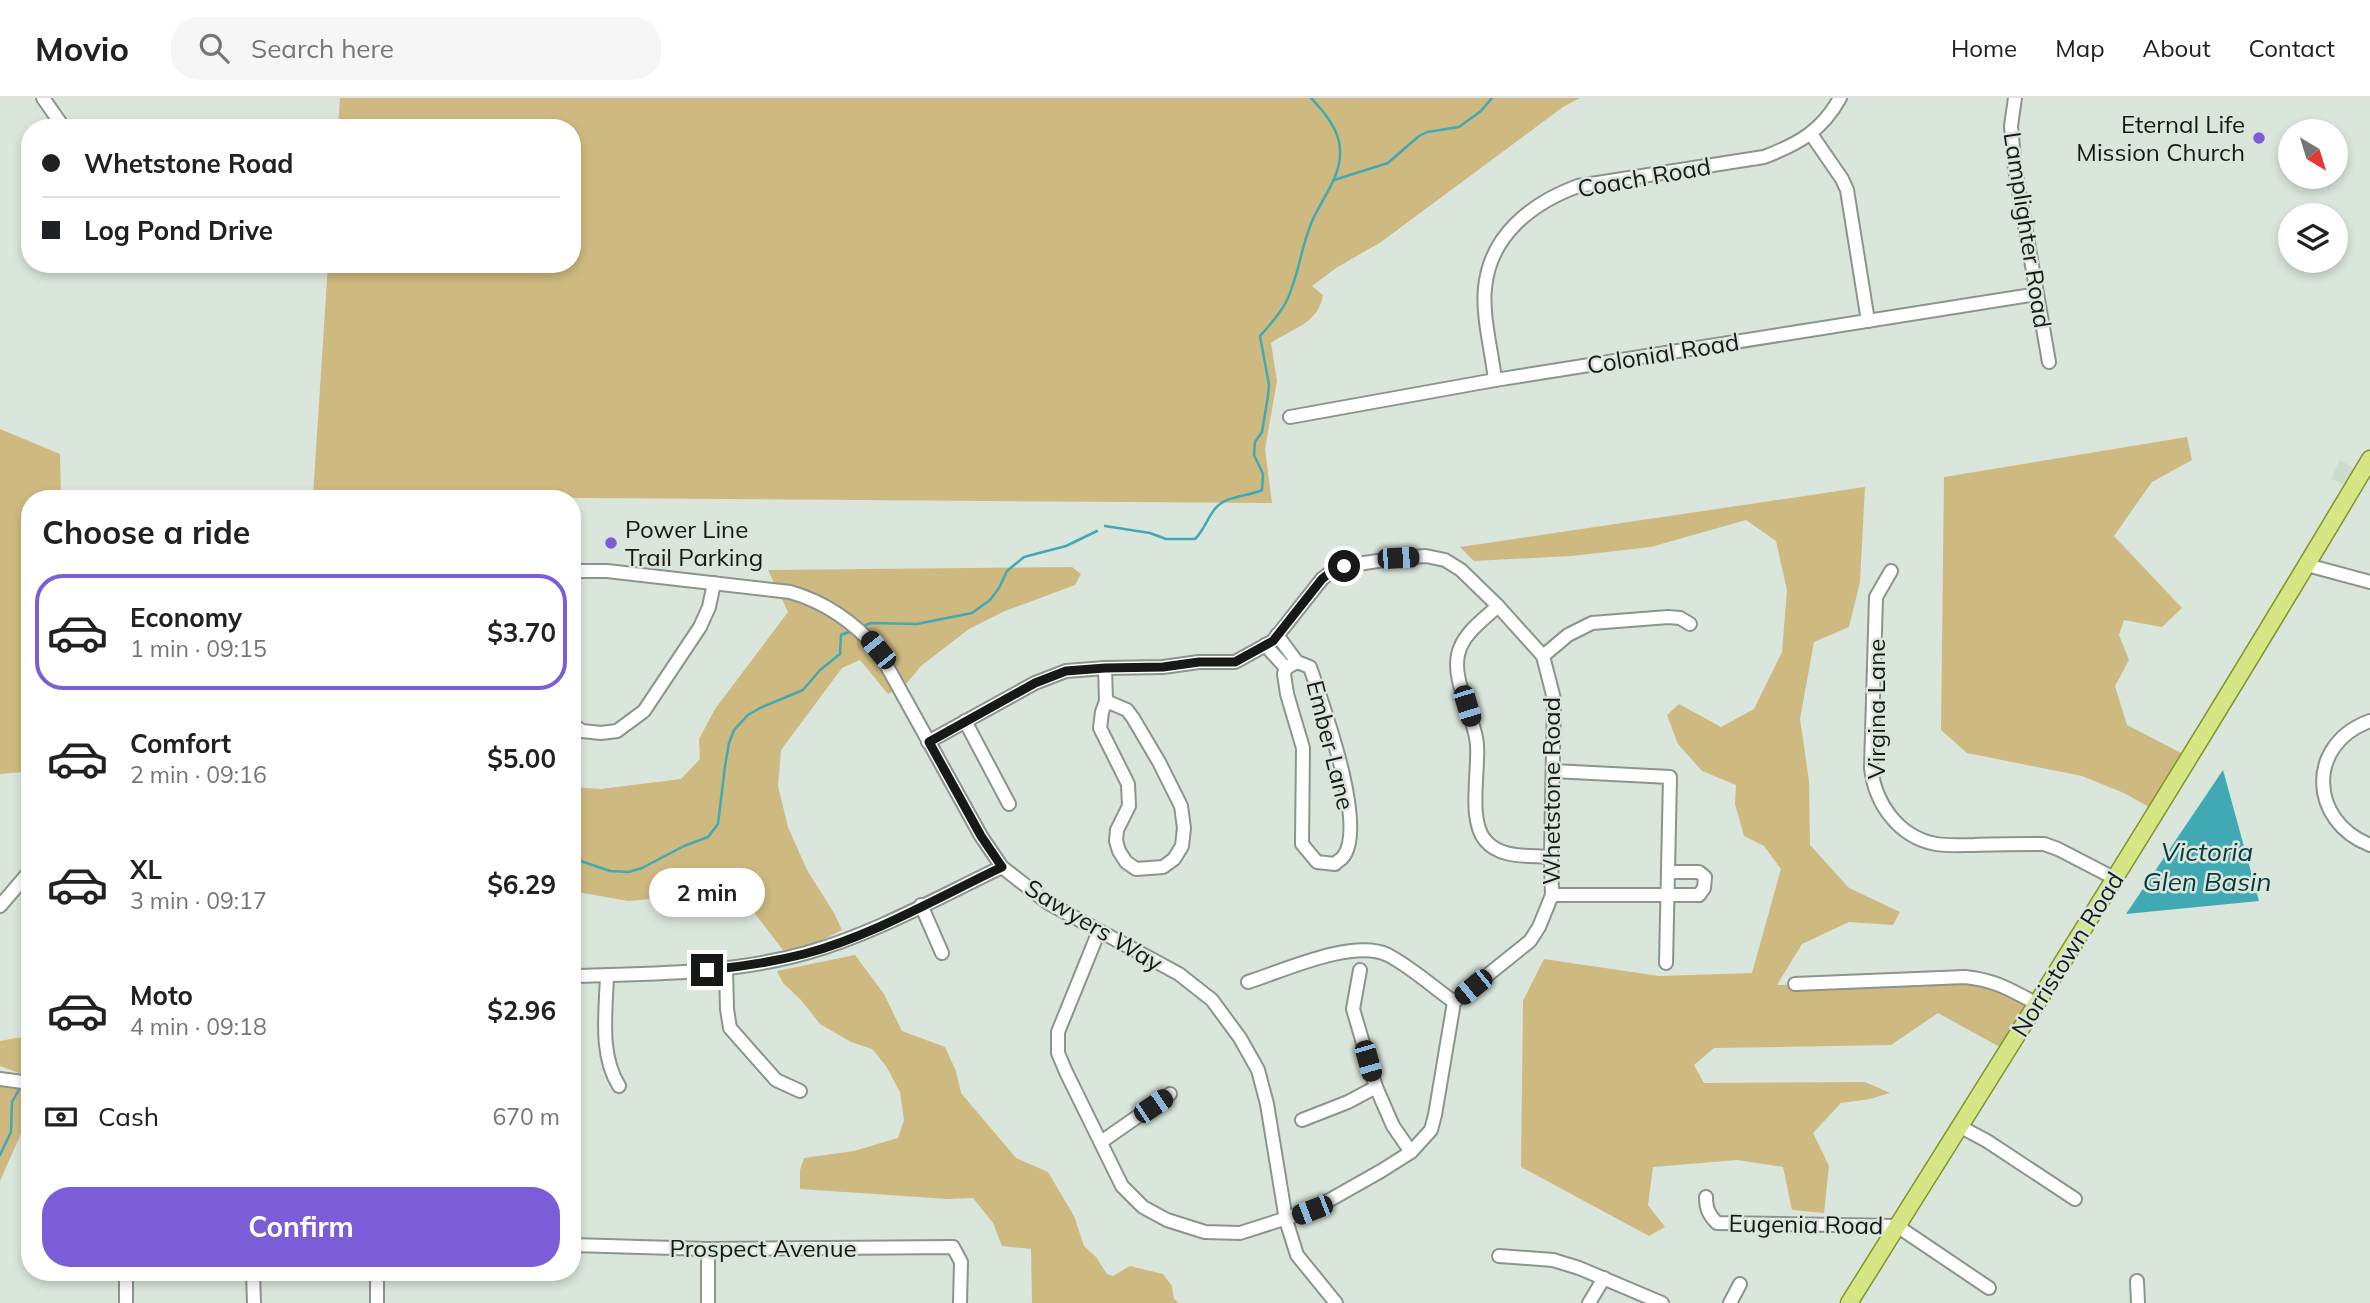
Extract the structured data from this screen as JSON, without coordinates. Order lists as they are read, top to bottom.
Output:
{
  "streets": {
    "main road": ["Norristown Road"],
    "street": [
      "Coach Road",
      "Lamplighter Road",
      "Colonial Road",
      "Virgina Lane",
      "Ember Lane",
      "Whetstone Road",
      "Sawyers Way",
      "Eugenia Road",
      "Prospect Avenue"
    ]
  },
  "crossings": [
    ["Coach Road", "Colonial Road"],
    ["Lamplighter Road", "Colonial Road"],
    ["Virgina Lane", "Norristown Road"],
    ["Ember Lane", "Whetstone Road"],
    ["Whetstone Road", "Sawyers Way"],
    ["Norristown Road", "Eugenia Road"]
  ],
  "water": ["Victoria Glen Basin"],
  "places": ["Eternal Life Mission Church", "Power Line Trail Parking"],
  "north": "bottom right",
  "page": {
    "header": "Movio",
    "search": "Search here",
    "nav": [
      "Home",
      "Map",
      "About",
      "Contact"
    ],
    "banner": ["Whetstone Road", "Log Pond Drive"],
    "heading": "Choose a ride",
    "list": [
      {
        "name": "Economy",
        "note": "1 min · 09:15",
        "value": "$3.70"
      },
      {
        "name": "Comfort",
        "note": "2 min · 09:16",
        "value": "$5.00"
      },
      {
        "name": "XL",
        "note": "3 min · 09:17",
        "value": "$6.29"
      },
      {
        "name": "Moto",
        "note": "4 min · 09:18",
        "value": "$2.96"
      }
    ],
    "bubble": "2 min",
    "pay": ["Cash", "670 m"],
    "buttons": "Confirm"
  }
}
